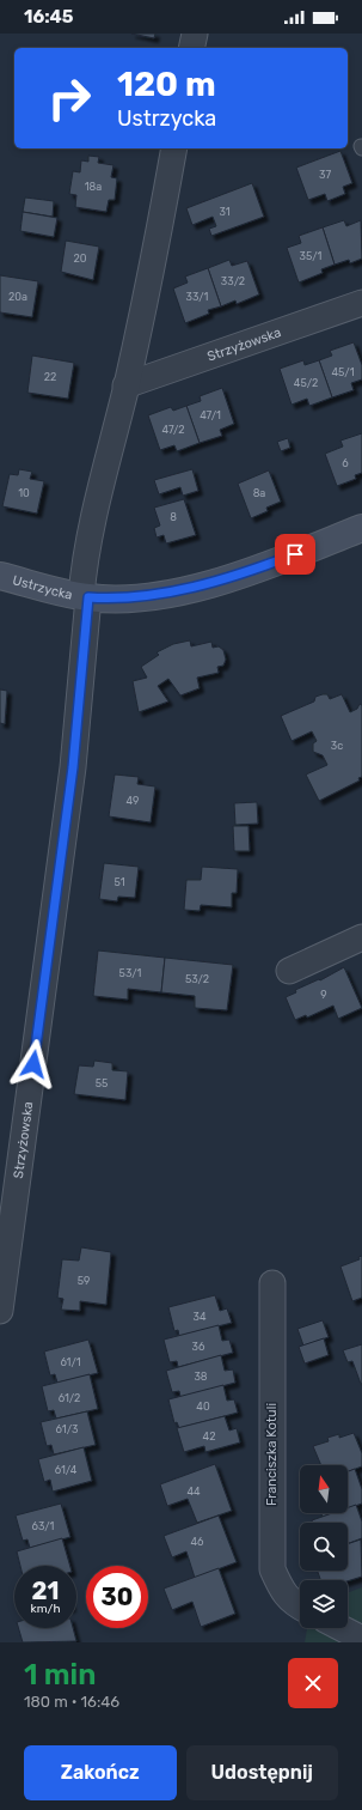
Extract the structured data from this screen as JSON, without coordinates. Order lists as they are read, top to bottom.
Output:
{
  "streets": {
    "street": ["Strzyżowska", "Ustrzycka", "Franciszka Kotuli"]
  },
  "crossings": [
    ["Strzyżowska", "Ustrzycka"]
  ],
  "house_numbers": [
    "37",
    "18a",
    "31",
    "35/1",
    "20",
    "33/2",
    "20a",
    "33/1",
    "45/1",
    "22",
    "45/2",
    "47/1",
    "47/2",
    "6",
    "10",
    "8a",
    "8",
    "3c",
    "49",
    "51",
    "53/1",
    "53/2",
    "9",
    "55",
    "59",
    "34",
    "36",
    "61/1",
    "38",
    "61/2",
    "40",
    "61/3",
    "42",
    "61/4",
    "44",
    "63/1",
    "46"
  ],
  "north": "top",
  "page": {
    "status": "16:45",
    "turn": ["120 m", "Ustrzycka"],
    "speed": "21 km/h",
    "limit": "30",
    "heading": ["1 min", "180 m · 16:46"],
    "buttons": ["Zakończ", "Udostępnij"]
  }
}
